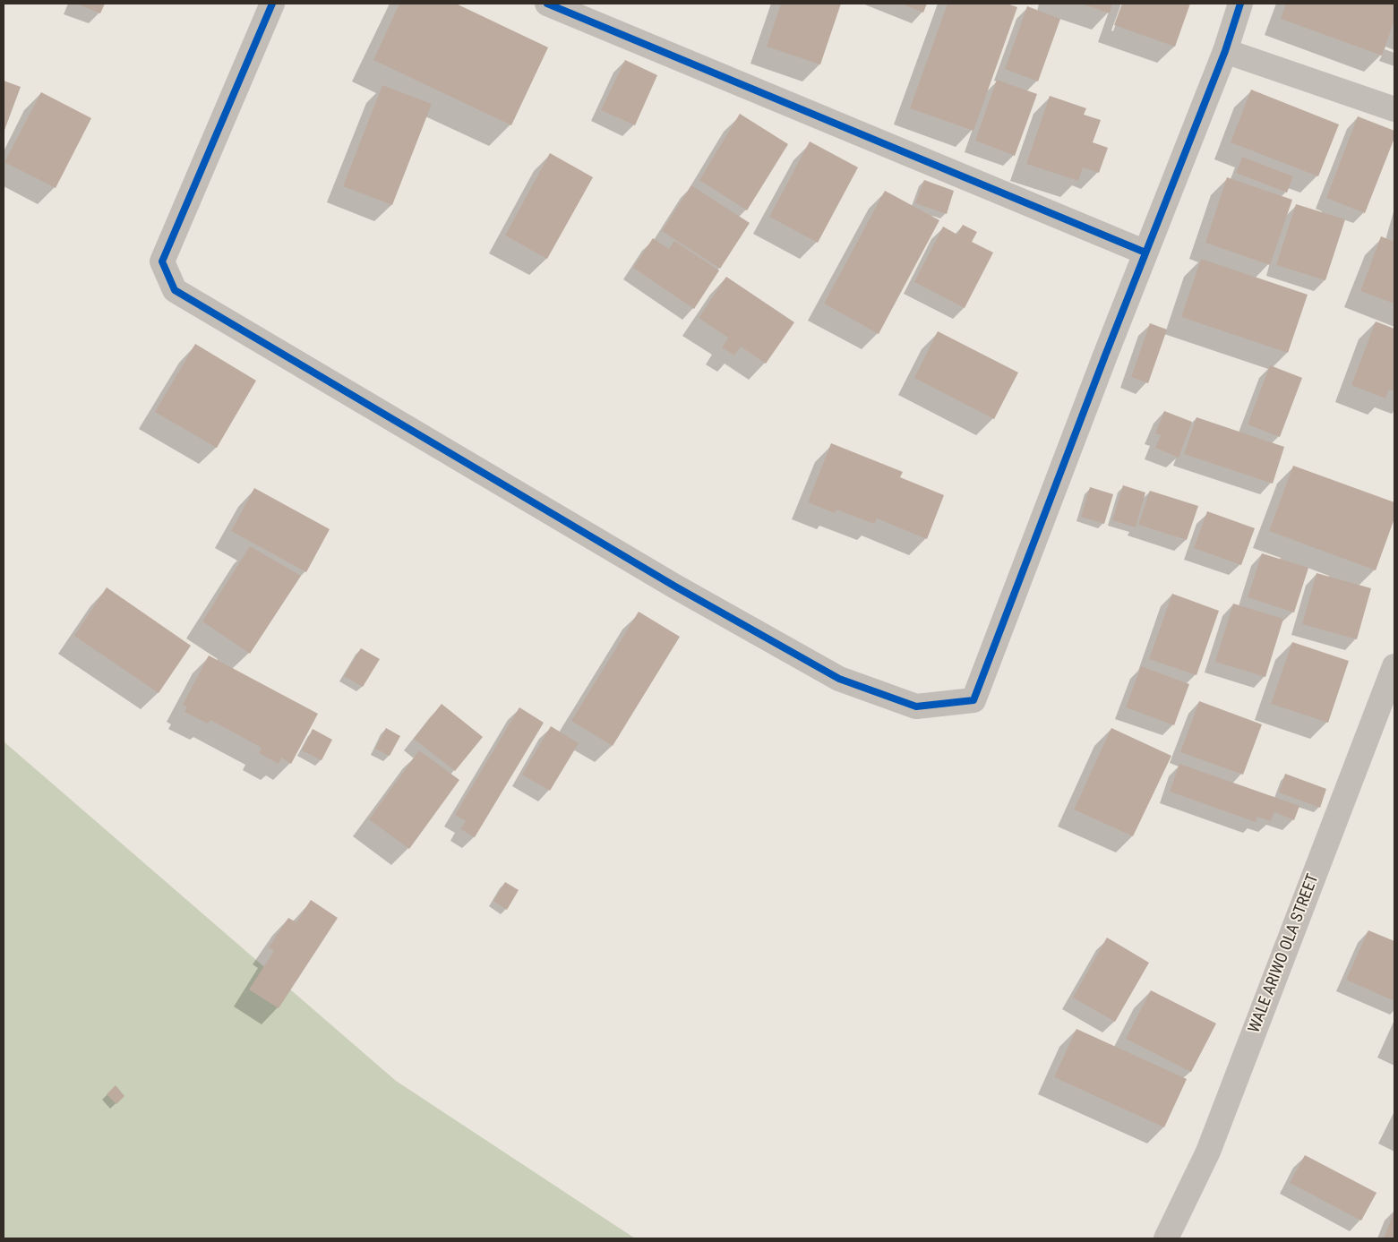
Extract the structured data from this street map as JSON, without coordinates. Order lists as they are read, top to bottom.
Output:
{
  "streets": {
    "street": ["WALE ARIWO OLA STREET"]
  }
}
